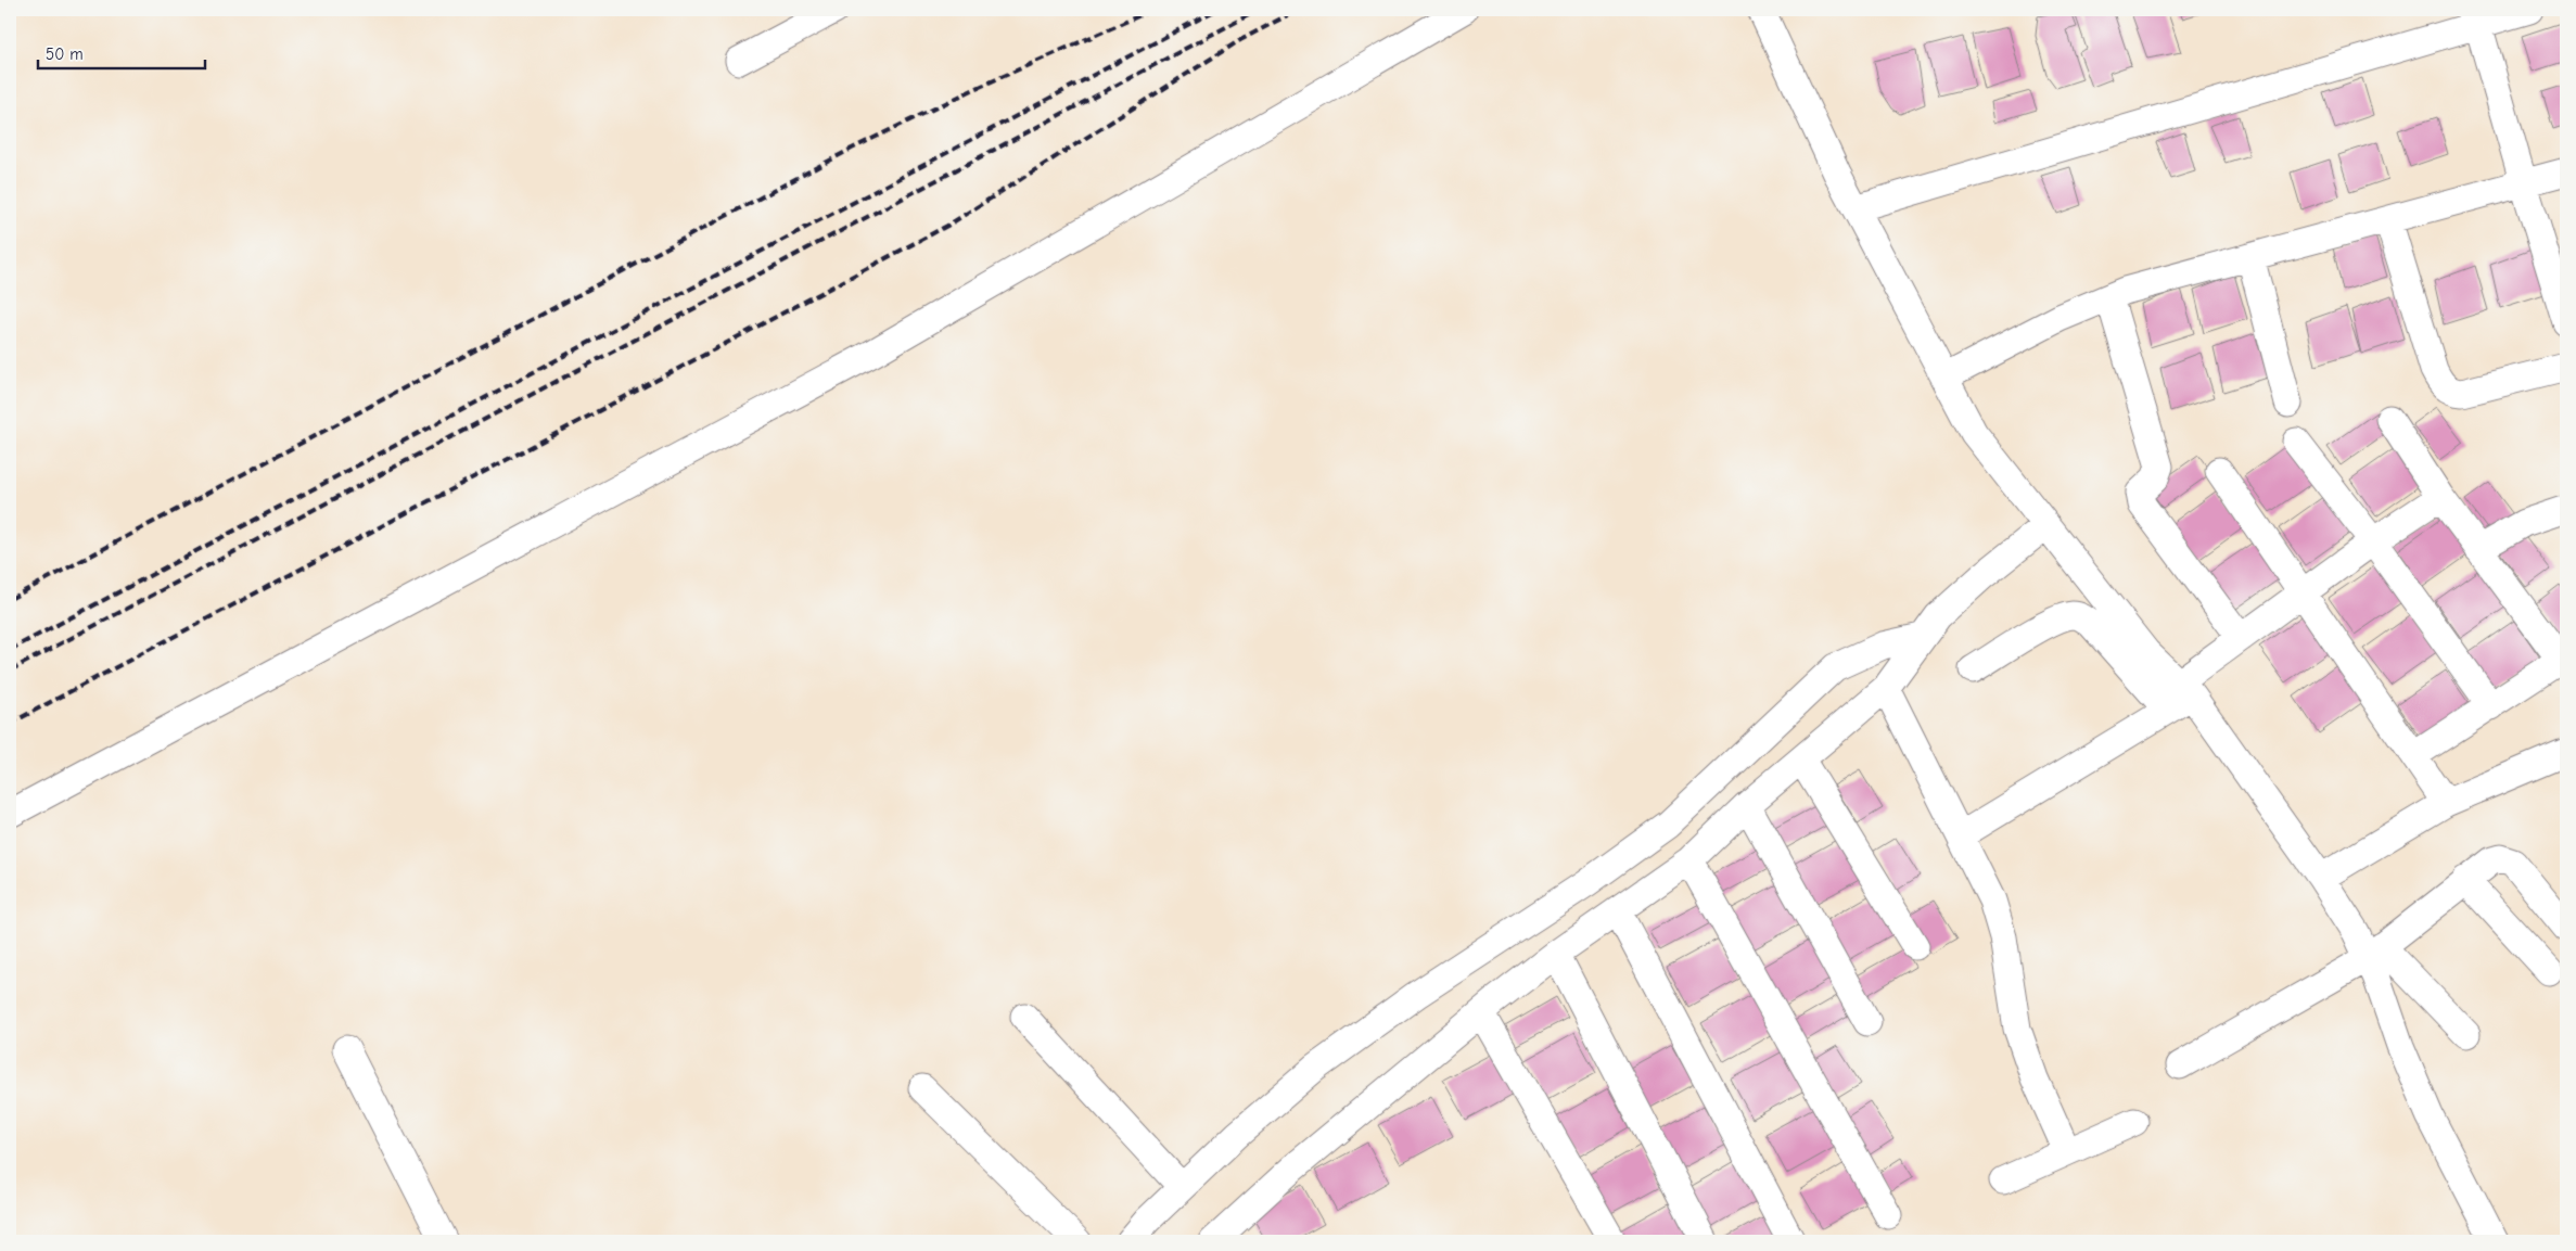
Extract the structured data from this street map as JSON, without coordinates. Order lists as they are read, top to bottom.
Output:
{
  "scale_bar": "50 m"
}
